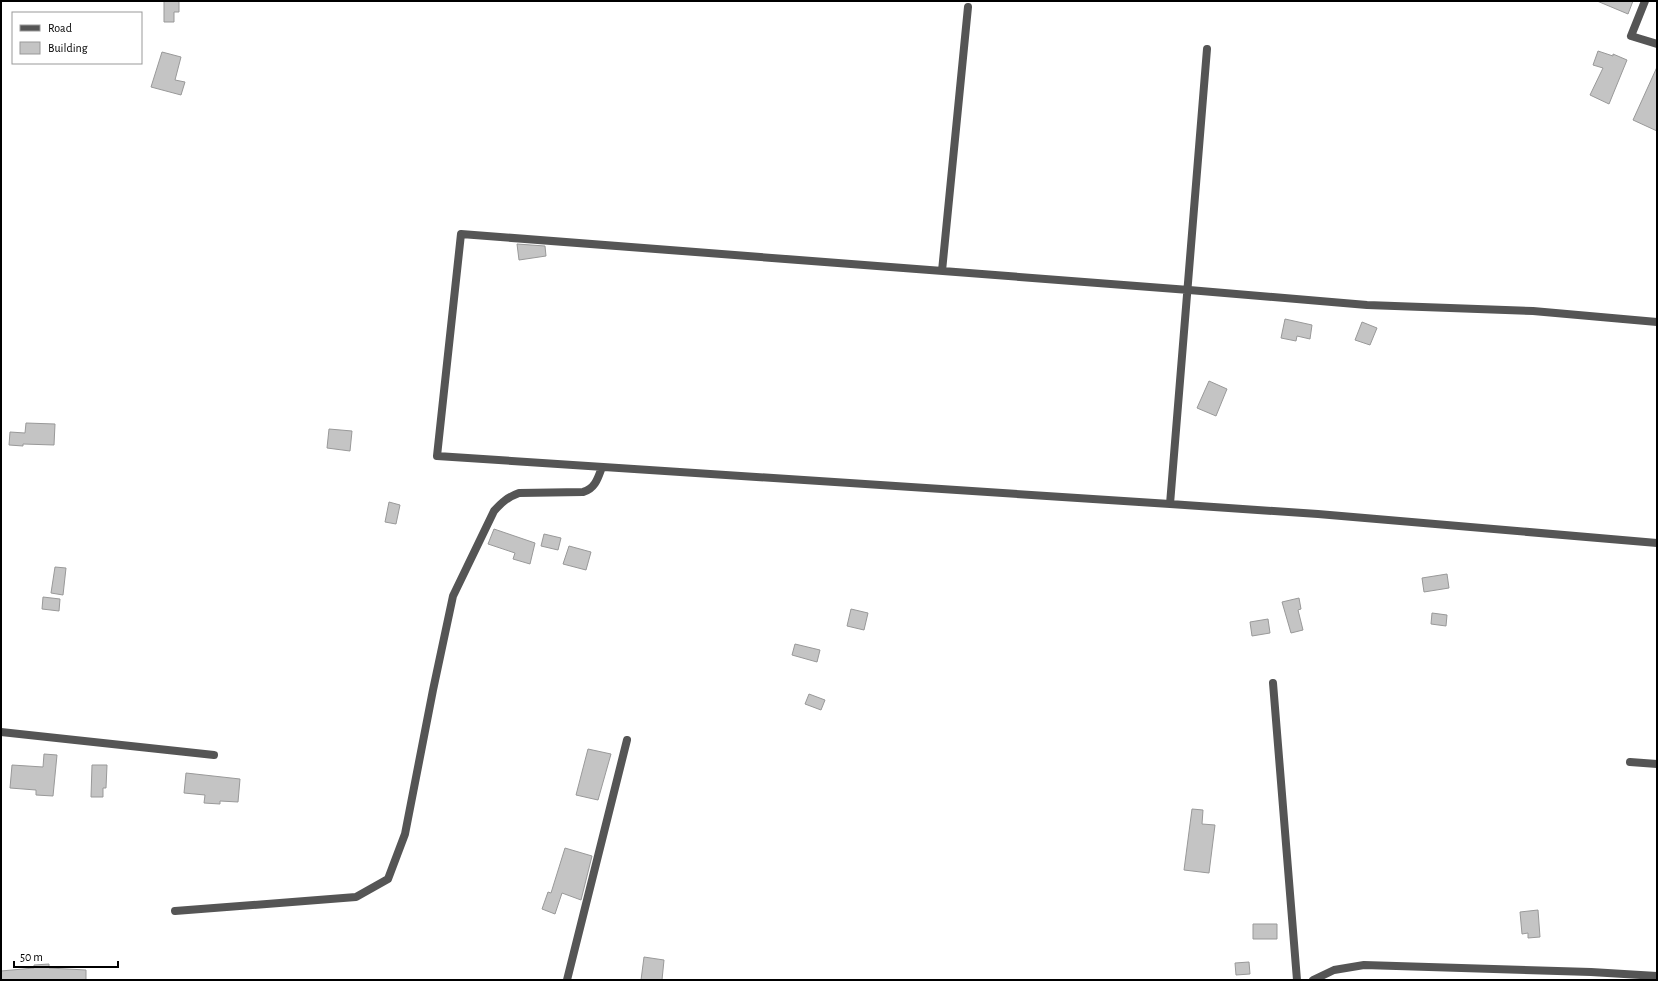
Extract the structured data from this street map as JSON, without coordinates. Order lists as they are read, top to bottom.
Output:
{
  "legend": ["Road", "Building"],
  "scale_bar": "50 m"
}
